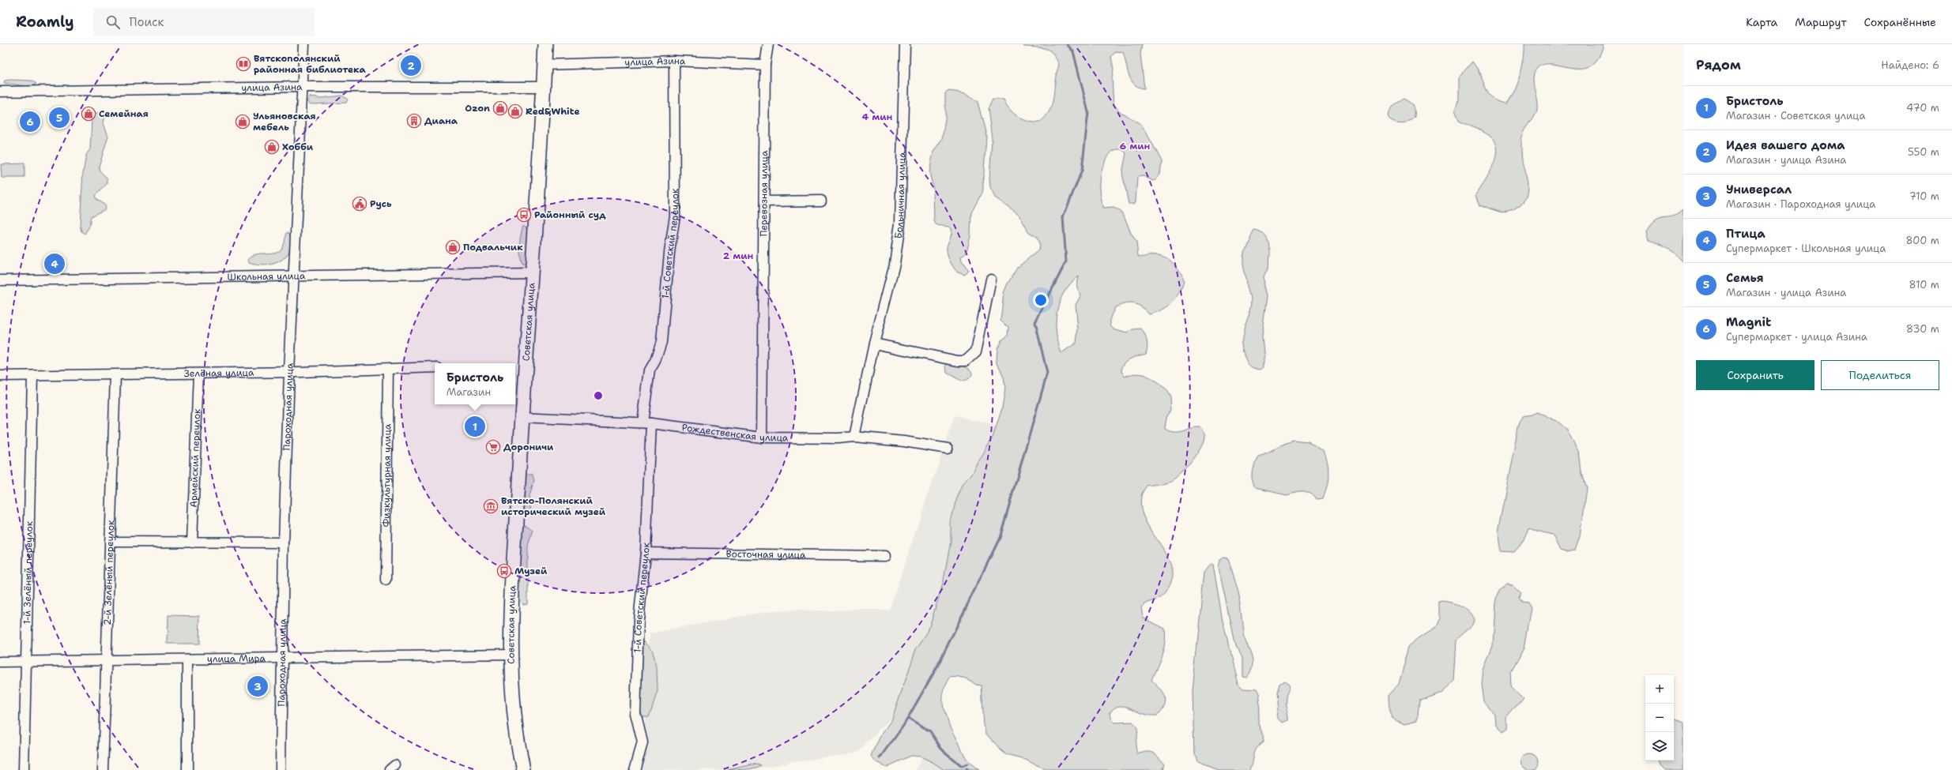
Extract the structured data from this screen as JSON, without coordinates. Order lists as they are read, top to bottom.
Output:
{
  "streets": {
    "street": [
      "улица Азина",
      "Перевозная улица",
      "Больничная улица",
      "1-й Советский переулок",
      "Школьная улица",
      "Советская улица",
      "Зелёная улица",
      "Пароходная улица",
      "Рождественская улица",
      "Армейский переулок",
      "Физкультурная улица",
      "Восточная улица",
      "1-й Зелёный переулок",
      "2-й Зелёный переулок",
      "улица Мира"
    ]
  },
  "crossings": [
    ["улица Азина", "Перевозная улица"],
    ["улица Азина", "1-й Советский переулок"],
    ["улица Азина", "Советская улица"],
    ["улица Азина", "Пароходная улица"],
    ["Перевозная улица", "Рождественская улица"],
    ["Больничная улица", "Рождественская улица"],
    ["1-й Советский переулок", "Рождественская улица"],
    ["1-й Советский переулок", "Восточная улица"],
    ["Школьная улица", "Советская улица"],
    ["Школьная улица", "Пароходная улица"],
    ["Советская улица", "Рождественская улица"],
    ["Советская улица", "улица Мира"],
    ["Зелёная улица", "Пароходная улица"],
    ["Зелёная улица", "Армейский переулок"],
    ["Зелёная улица", "Физкультурная улица"],
    ["Зелёная улица", "1-й Зелёный переулок"],
    ["Зелёная улица", "2-й Зелёный переулок"],
    ["Пароходная улица", "улица Мира"],
    ["1-й Зелёный переулок", "улица Мира"],
    ["2-й Зелёный переулок", "улица Мира"]
  ],
  "places": {
    "library": ["Вятскополянский районная библиотека"],
    "shop": [
      "Ozon",
      "Red&White",
      "Семейная",
      "Ульяновская мебель",
      "Хобби",
      "Подвальчик"
    ],
    "building": ["Диана"],
    "public building": ["Русь"],
    "bus stop": ["Районный суд", "Музей"],
    "supermarket": ["Дороничи"],
    "museum": ["Вятско-Полянский исторический музей"]
  },
  "page": {
    "header": "Roamly",
    "search": "Поиск",
    "nav": ["Карта", "Маршрут", "Сохранённые"],
    "heading": ["Рядом", "Найдено: 6"],
    "pins": [
      "2",
      "5",
      "6",
      "4",
      "1",
      "3"
    ],
    "list": [
      {
        "mark": "1",
        "name": "Бристоль",
        "note": "Магазин · Советская улица",
        "value": "470 m"
      },
      {
        "mark": "2",
        "name": "Идея вашего дома",
        "note": "Магазин · улица Азина",
        "value": "550 m"
      },
      {
        "mark": "3",
        "name": "Универсал",
        "note": "Магазин · Пароходная улица",
        "value": "710 m"
      },
      {
        "mark": "4",
        "name": "Птица",
        "note": "Супермаркет · Школьная улица",
        "value": "800 m"
      },
      {
        "mark": "5",
        "name": "Семья",
        "note": "Магазин · улица Азина",
        "value": "810 m"
      },
      {
        "mark": "6",
        "name": "Magnit",
        "note": "Супермаркет · улица Азина",
        "value": "830 m"
      }
    ],
    "buttons": ["Сохранить", "Поделиться"],
    "popup": ["Бристоль", "Магазин"],
    "map_buttons": ["+", "−"]
  },
  "rings": ["4 мин", "6 мин", "2 мин"]
}
